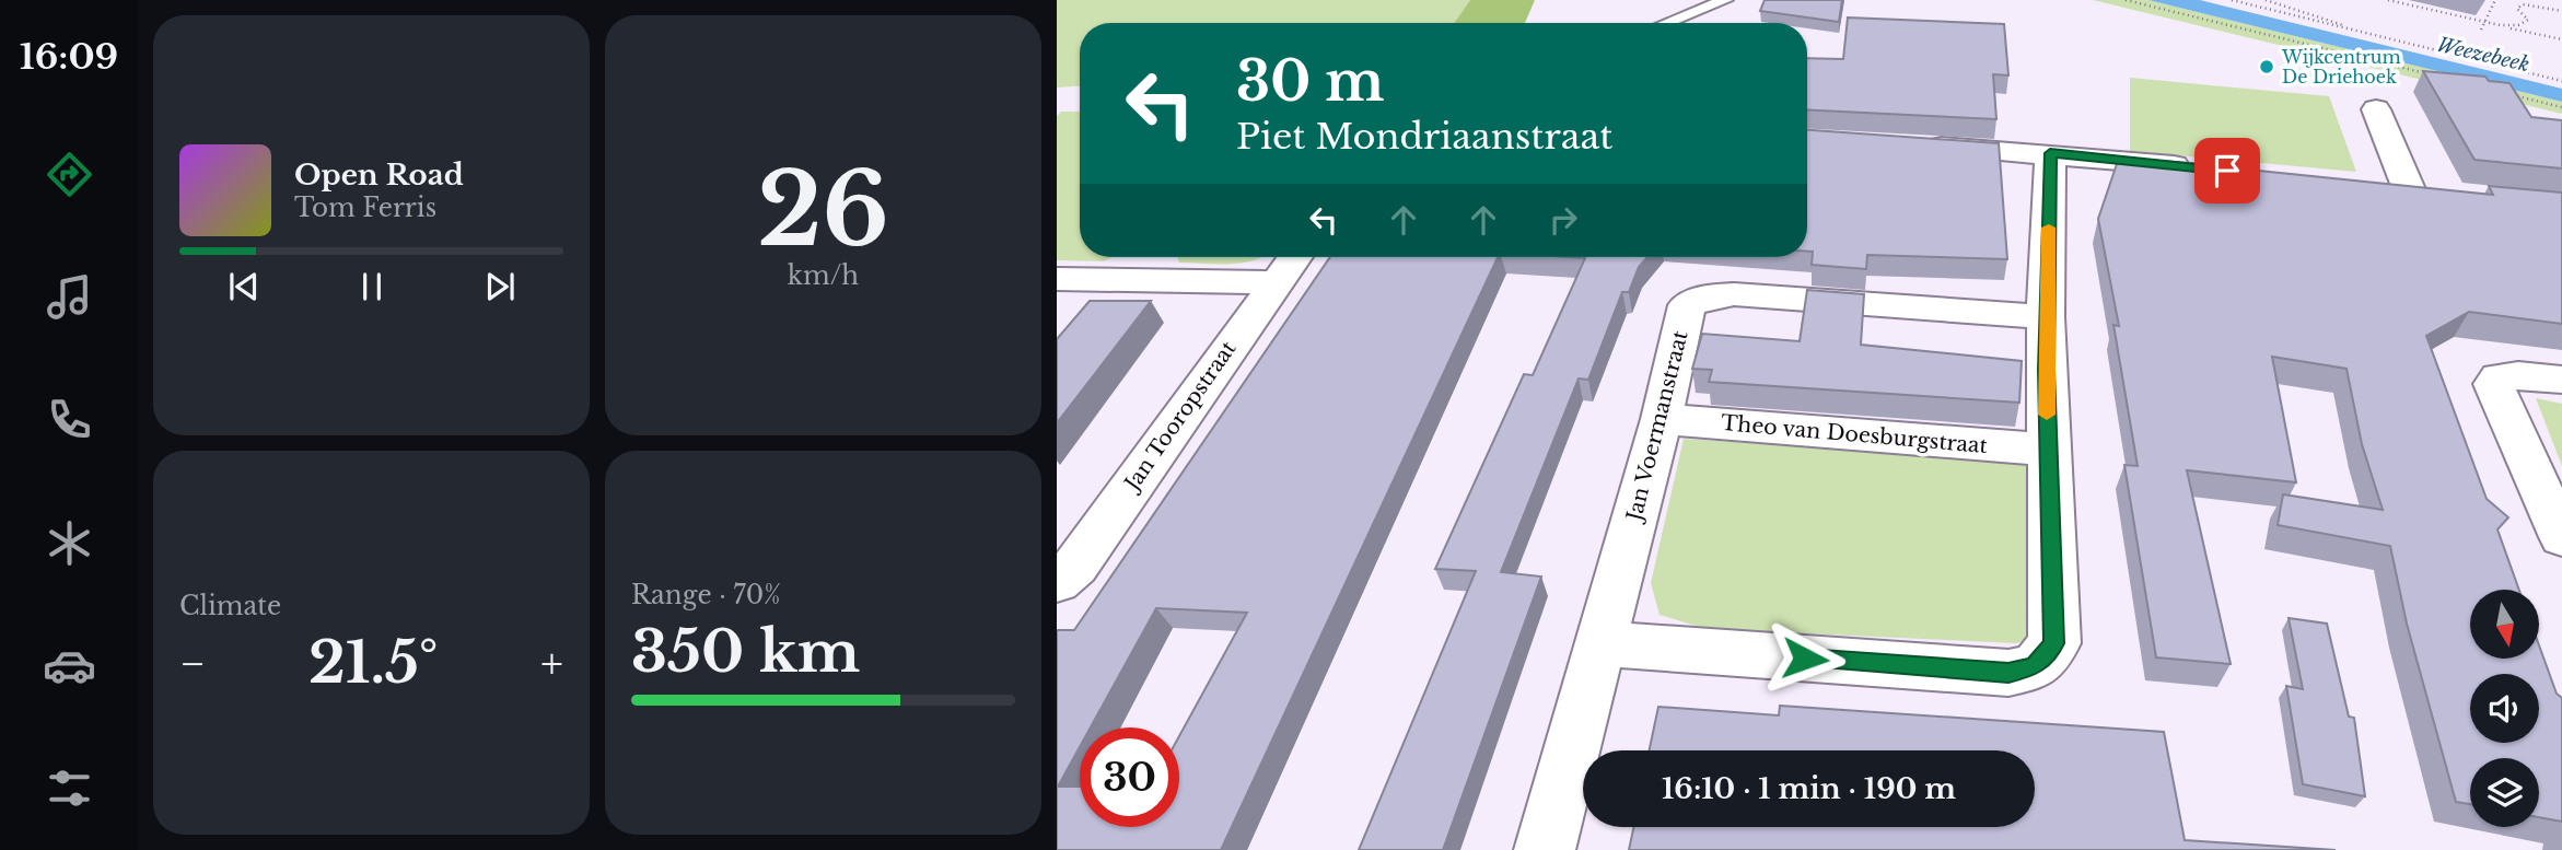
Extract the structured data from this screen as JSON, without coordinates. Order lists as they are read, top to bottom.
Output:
{
  "streets": {
    "street": ["Jan Tooropstraat", "Jan Voermanstraat", "Theo van Doesburgstraat"]
  },
  "crossings": [
    ["Jan Voermanstraat", "Theo van Doesburgstraat"]
  ],
  "water": ["Weezebeek"],
  "places": ["Wijkcentrum De Driehoek"],
  "north": "bottom",
  "page": {
    "tabs": "16:09",
    "tile": [
      ["26", "km/h"],
      "Climate",
      ["Range · 70%", "350 km"]
    ],
    "turn": ["30 m", "Piet Mondriaanstraat"],
    "song": ["Open Road", "Tom Ferris"],
    "heat": ["−", "21.5°", "+"],
    "limit": "30",
    "trip": "16:10 · 1 min · 190 m"
  }
}
